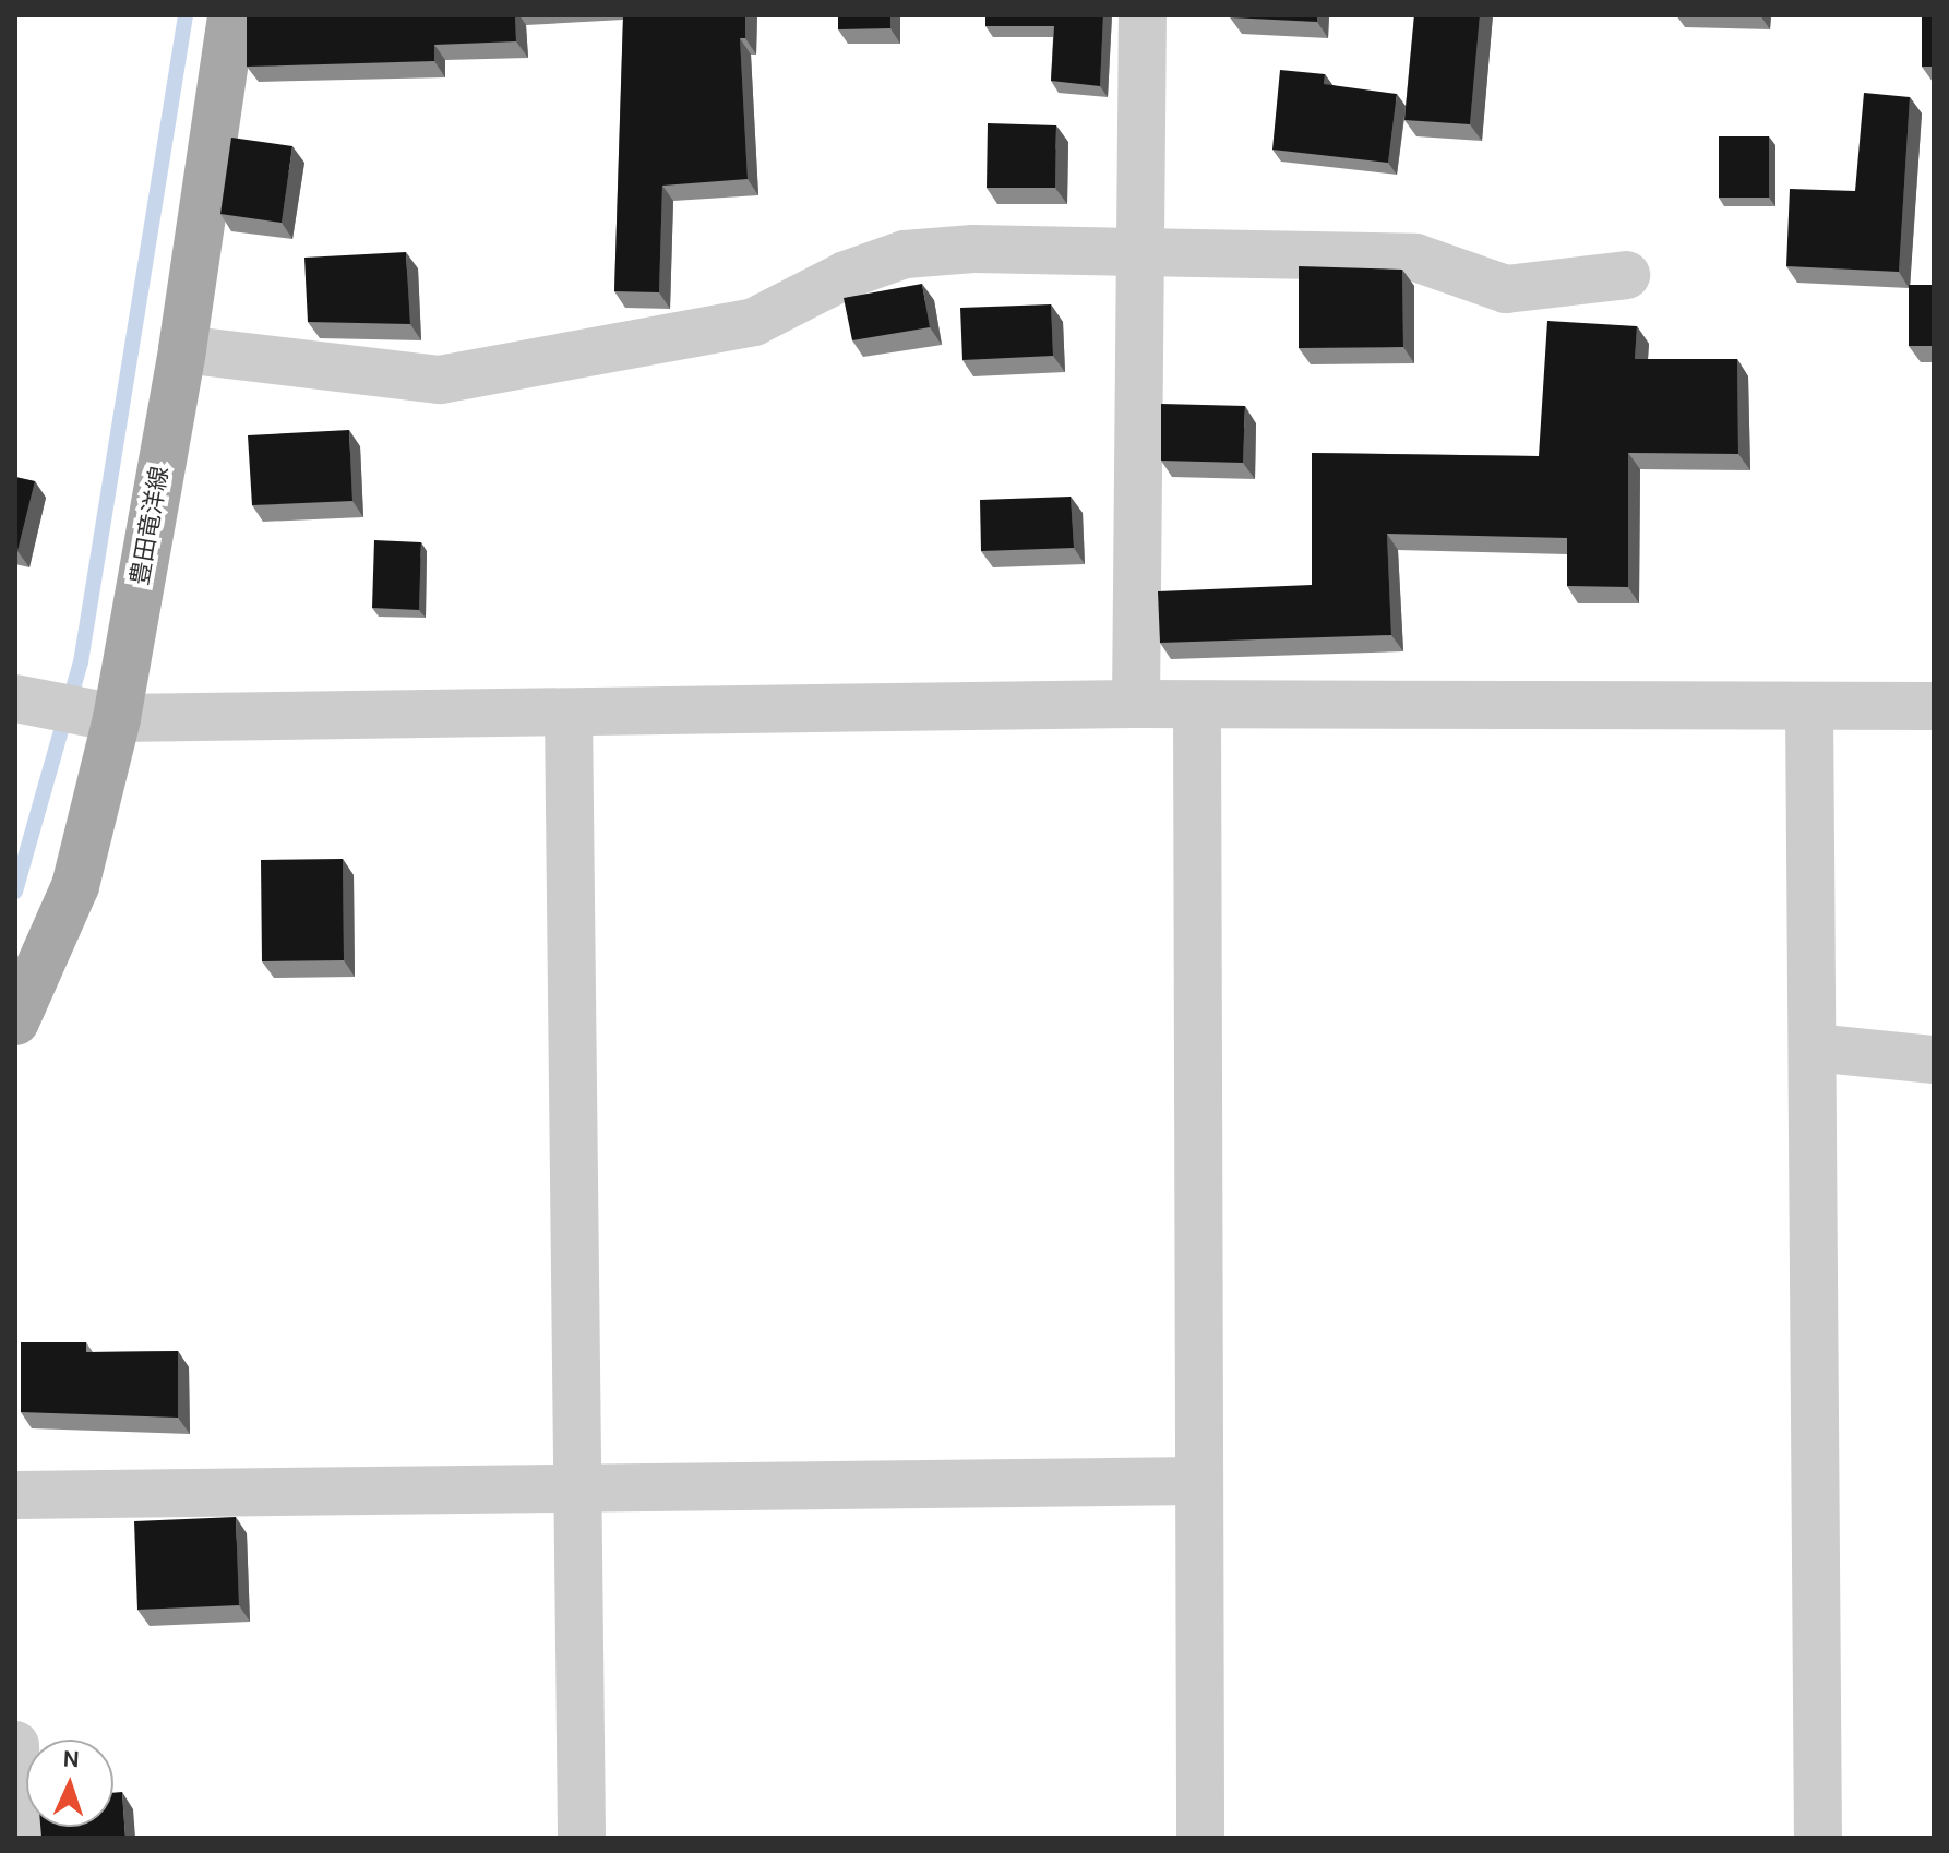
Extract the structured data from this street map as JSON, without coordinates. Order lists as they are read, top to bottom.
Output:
{
  "streets": {
    "main road": ["豊田竜洋線"]
  },
  "north": "top"
}
